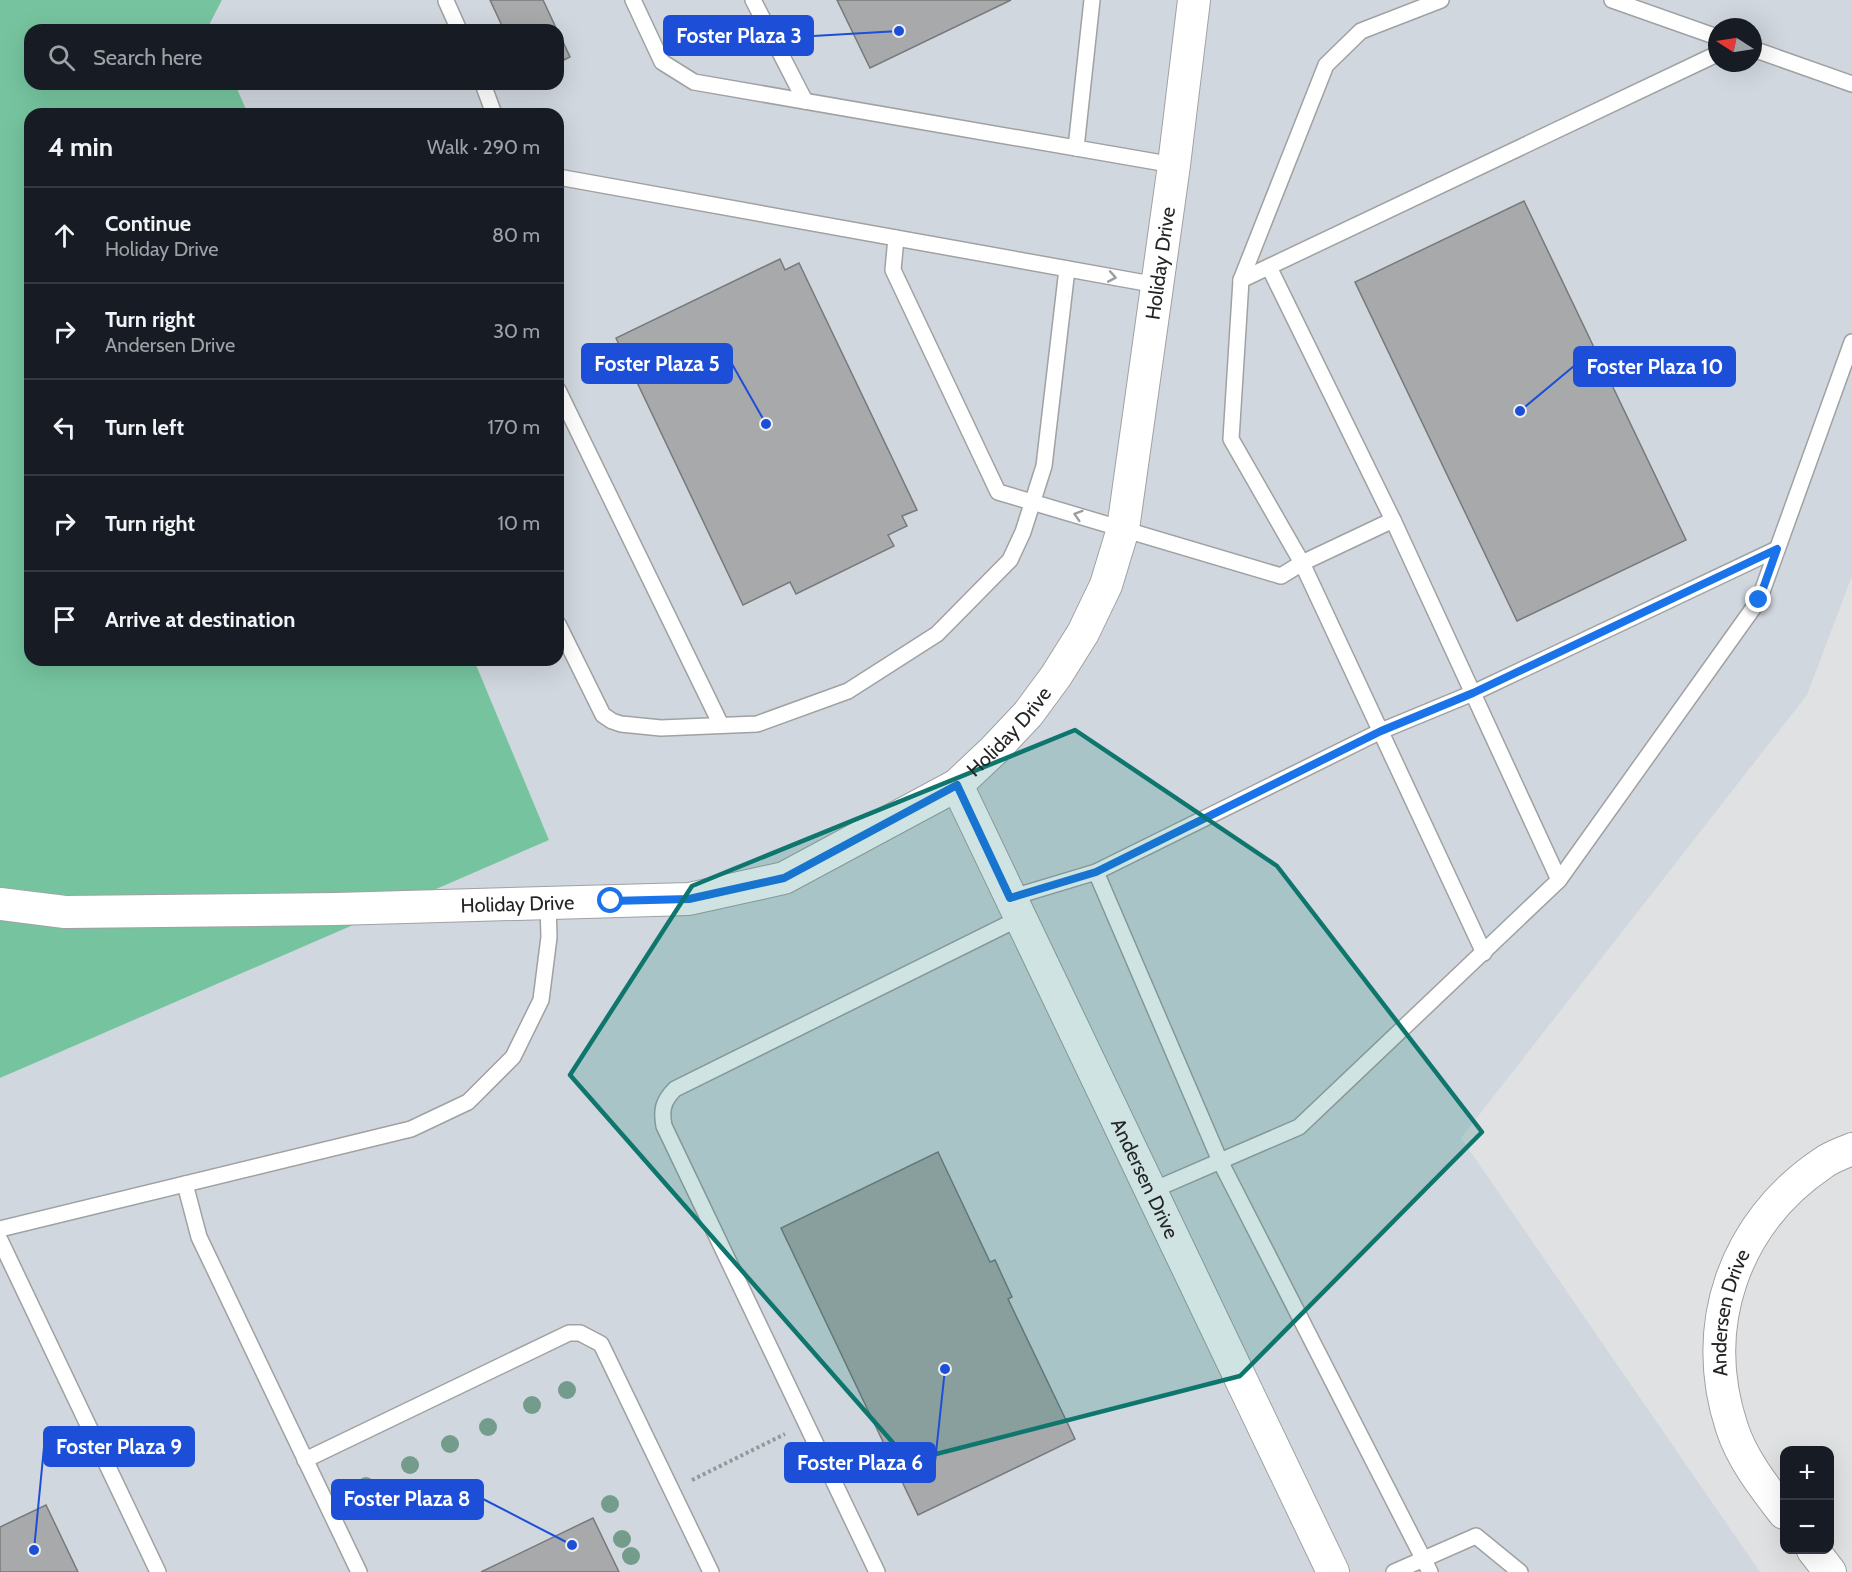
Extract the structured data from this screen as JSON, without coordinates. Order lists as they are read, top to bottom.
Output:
{
  "streets": {
    "street": ["Holiday Drive", "Andersen Drive"]
  },
  "crossings": [
    ["Holiday Drive", "Andersen Drive"]
  ],
  "places": [
    "Foster Plaza 3",
    "Foster Plaza 10",
    "Foster Plaza 5",
    "Foster Plaza 6",
    "Foster Plaza 8",
    "Foster Plaza 9"
  ],
  "north": "left",
  "page": {
    "search": "Search here",
    "heading": ["4 min", "Walk · 290 m"],
    "list": [
      ["Continue", "Holiday Drive", "80 m"],
      ["Turn right", "Andersen Drive", "30 m"],
      ["Turn left", "170 m"],
      ["Turn right", "10 m"],
      "Arrive at destination"
    ],
    "map_buttons": ["+", "−"]
  }
}
